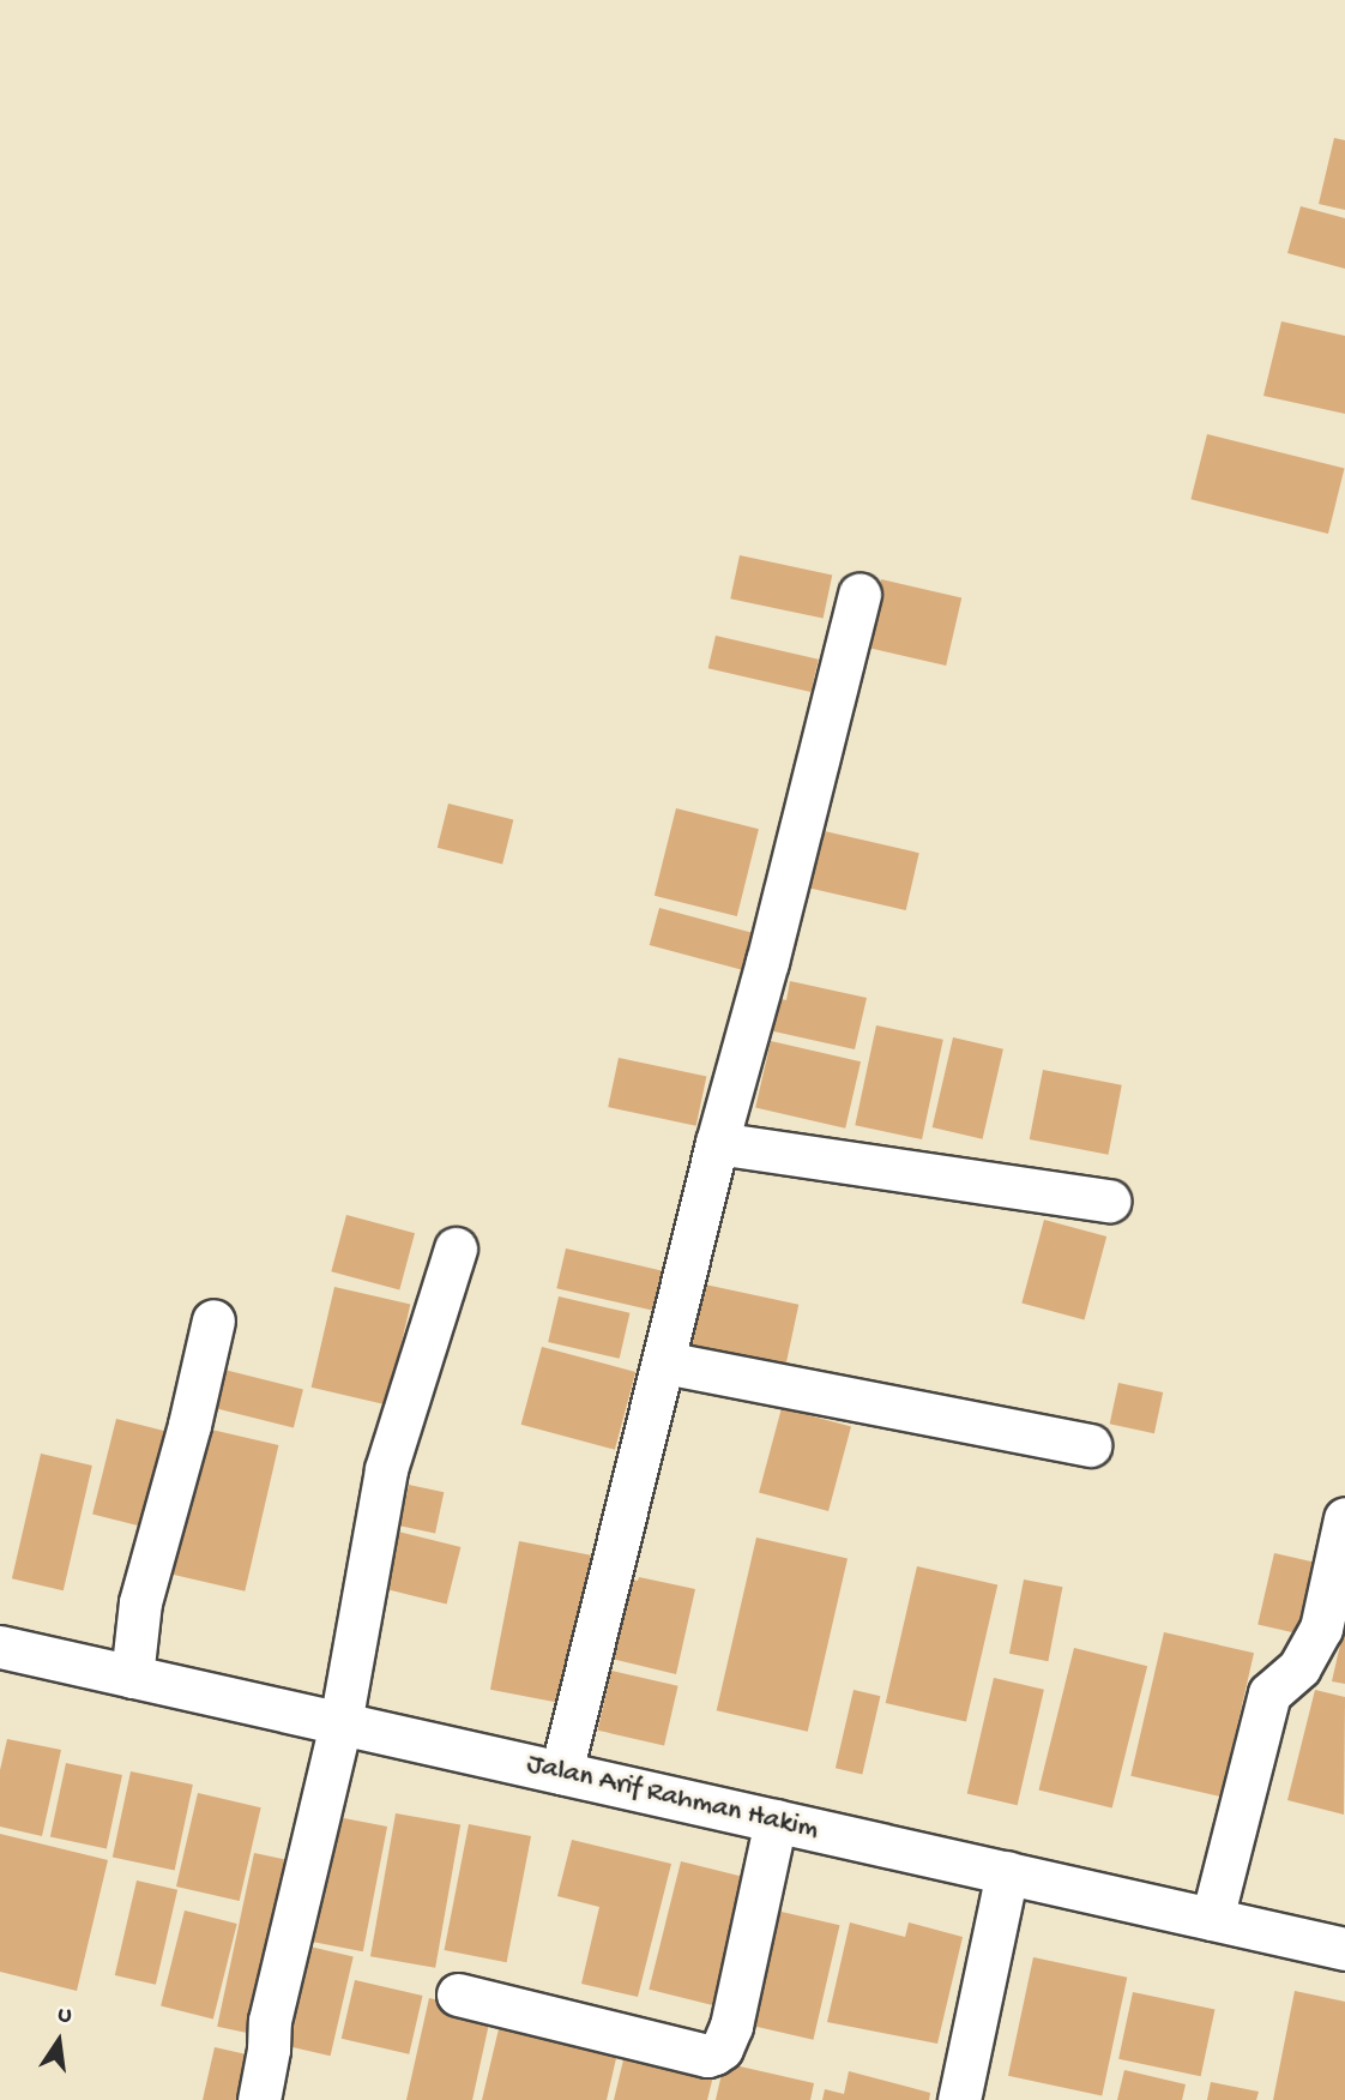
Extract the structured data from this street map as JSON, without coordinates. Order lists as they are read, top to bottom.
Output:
{
  "streets": {
    "street": ["Jalan Arif Rahman Hakim"]
  },
  "north": "top"
}
